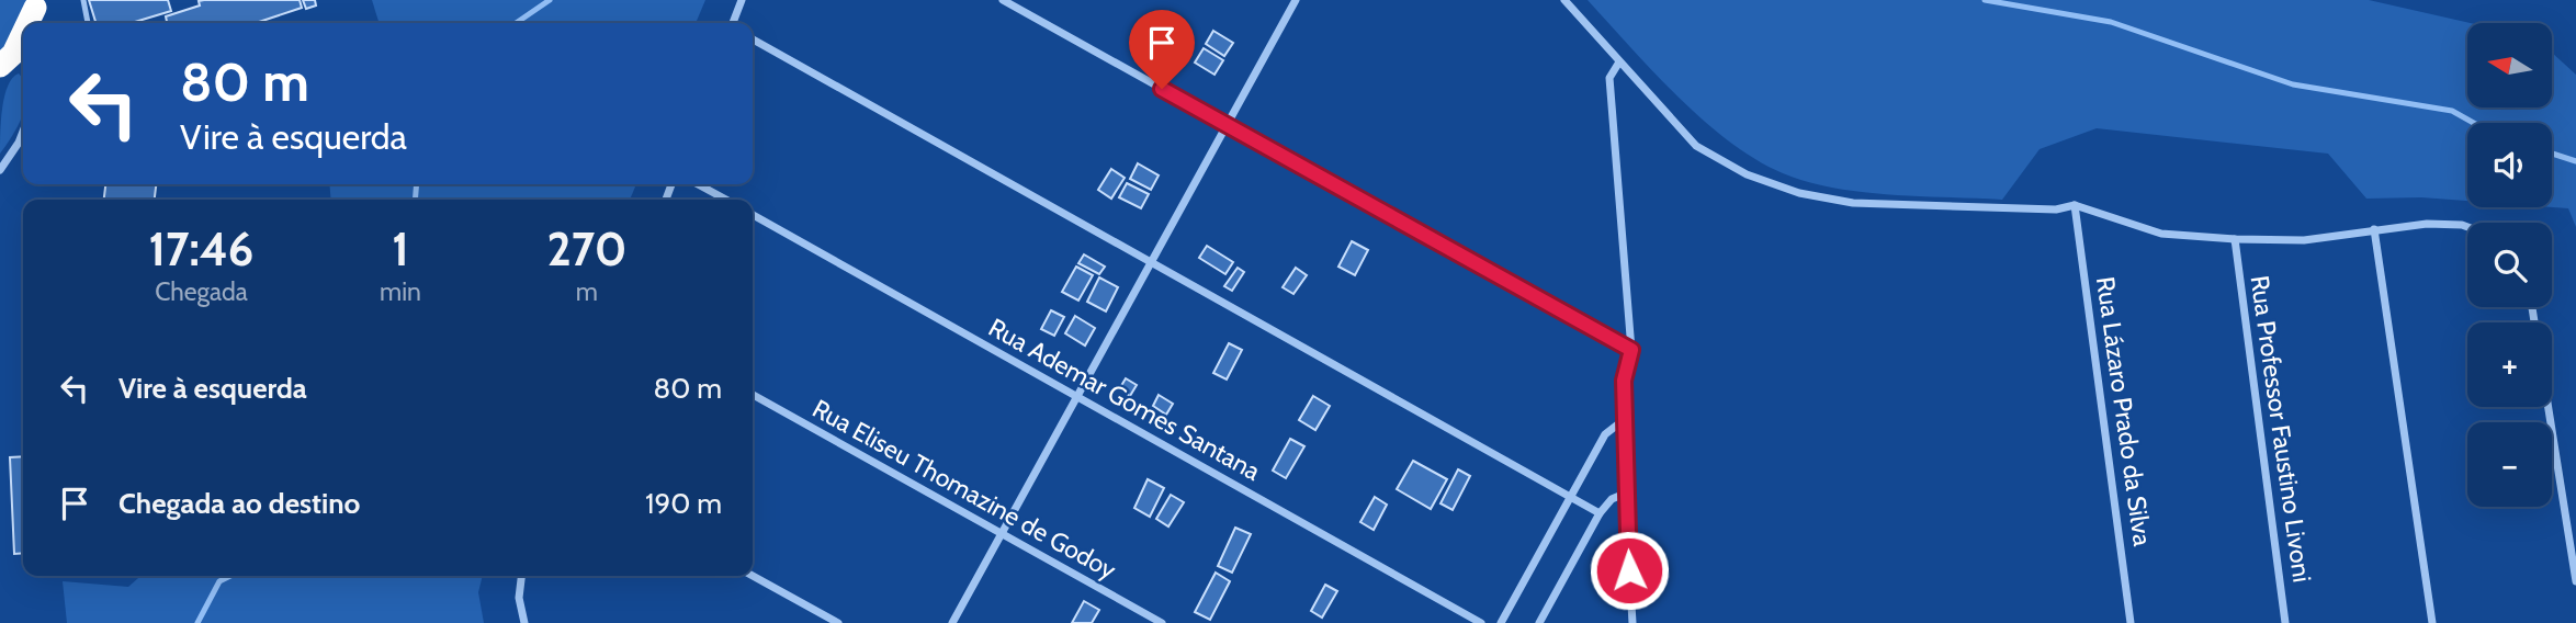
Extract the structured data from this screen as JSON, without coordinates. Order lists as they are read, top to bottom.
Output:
{
  "streets": {
    "street": [
      "Rua Ademar Gomes Santana",
      "Rua Lázaro Prado da Silva",
      "Rua Professor Faustino Livoni",
      "Rua Eliseu Thomazine de Godoy"
    ]
  },
  "north": "left",
  "page": {
    "map_buttons": ["+", "−"],
    "turn": ["80 m", "Vire à esquerda"],
    "eta": [
      "17:46",
      "Chegada",
      "1",
      "min",
      "270",
      "m"
    ],
    "list": [
      {
        "name": "Vire à esquerda",
        "value": "80 m"
      },
      {
        "name": "Chegada ao destino",
        "value": "190 m"
      }
    ]
  }
}
